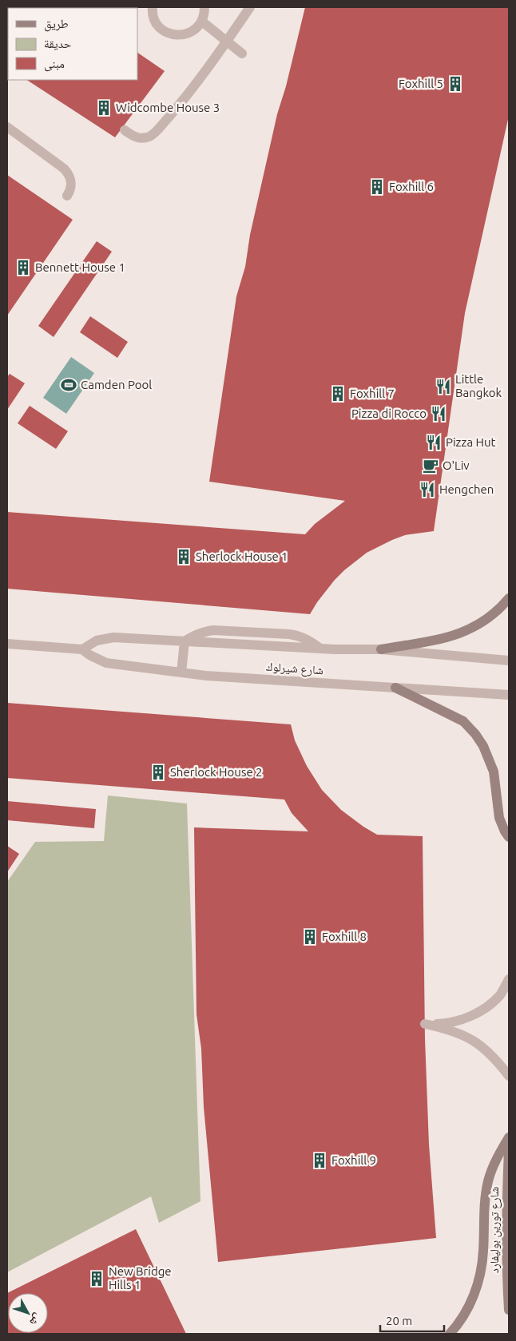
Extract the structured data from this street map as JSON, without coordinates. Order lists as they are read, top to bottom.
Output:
{
  "streets": {
    "main road": ["شارع تورين بوليفارد"],
    "street": ["شارع شيرلوك"]
  },
  "places": {
    "building": [
      "Foxhill 5",
      "Widcombe House 3",
      "Foxhill 6",
      "Bennett House 1",
      "Foxhill 7",
      "Sherlock House 1",
      "Sherlock House 2",
      "Foxhill 8",
      "Foxhill 9",
      "New Bridge Hills 1"
    ],
    "sports": ["Camden Pool"],
    "restaurant": [
      "Little Bangkok",
      "Pizza di Rocco",
      "Pizza Hut",
      "Hengchen"
    ],
    "cafe": ["O'Liv"]
  },
  "legend": ["طريق", "حديقة", "مبنى"],
  "scale_bar": "20 m",
  "north": "bottom right"
}
